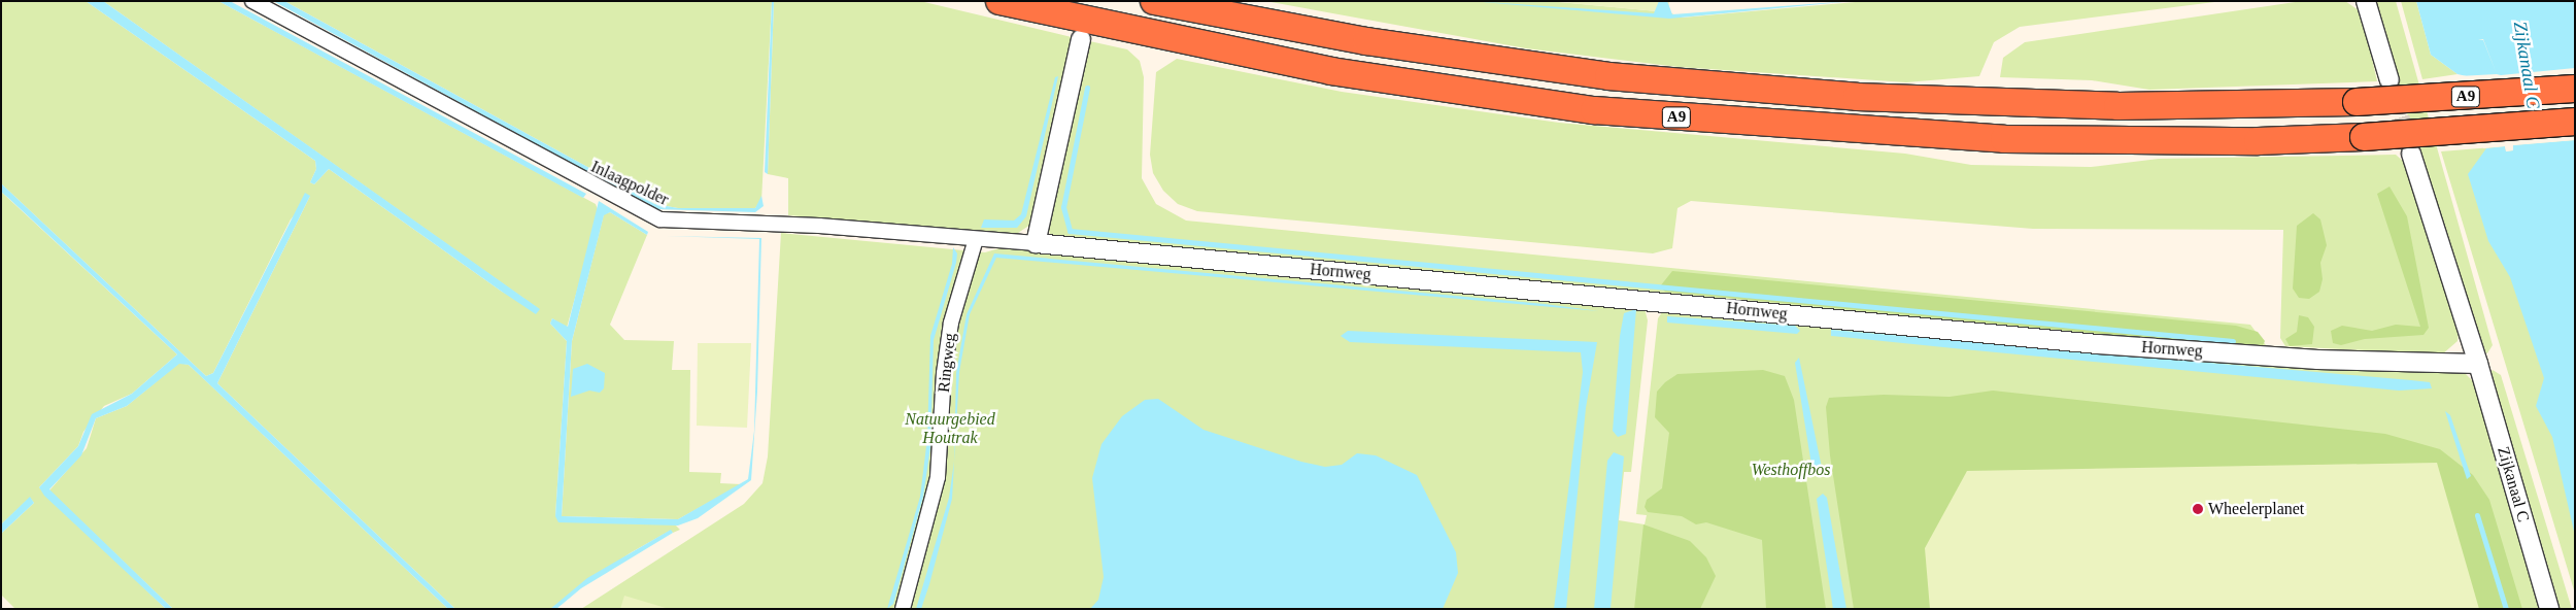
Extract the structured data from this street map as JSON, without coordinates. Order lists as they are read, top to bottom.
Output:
{
  "streets": {
    "highway": ["A9"],
    "street": [
      "Inlaagpolder",
      "Hornweg",
      "Ringweg",
      "Zijkanaal C"
    ]
  },
  "crossings": [
    ["Inlaagpolder", "Hornweg"],
    ["Inlaagpolder", "Ringweg"],
    ["Hornweg", "Zijkanaal C"]
  ],
  "water": ["Zijkanaal C"],
  "parks": ["Natuurgebied Houtrak", "Westhoffbos"],
  "places": ["Wheelerplanet"]
}
